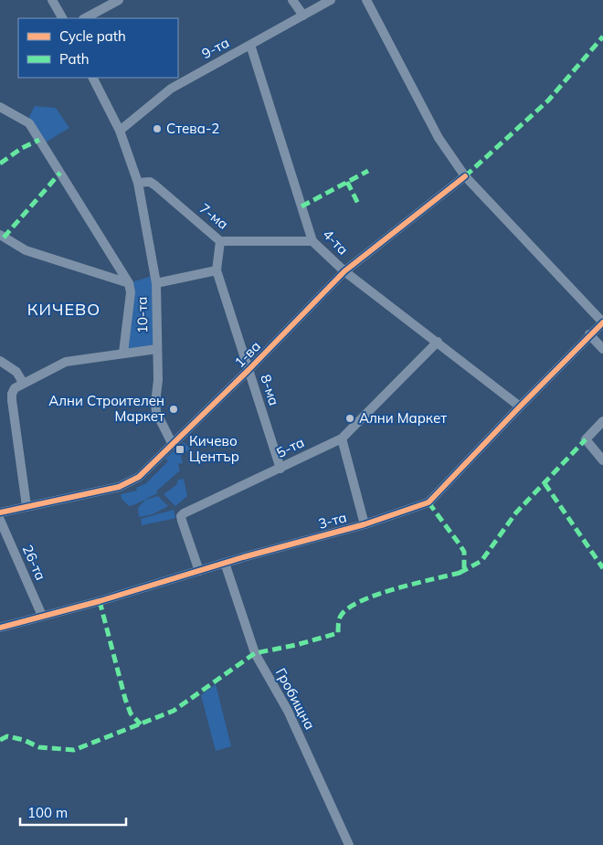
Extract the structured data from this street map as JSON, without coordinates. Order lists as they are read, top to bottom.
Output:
{
  "streets": {
    "street": [
      "9-та",
      "7-ма",
      "4-та",
      "10-та",
      "1-ва",
      "8-ма",
      "5-та",
      "3-та",
      "26-та",
      "Гробищна"
    ]
  },
  "crossings": [
    ["9-та", "4-та"],
    ["9-та", "10-та"],
    ["7-ма", "4-та"],
    ["7-ма", "10-та"],
    ["7-ма", "8-ма"],
    ["4-та", "1-ва"],
    ["4-та", "5-та"],
    ["4-та", "3-та"],
    ["10-та", "1-ва"],
    ["1-ва", "8-ма"],
    ["8-ма", "5-та"],
    ["5-та", "3-та"],
    ["3-та", "26-та"],
    ["3-та", "Гробищна"]
  ],
  "districts": ["КИЧЕВО"],
  "places": {
    "other": ["Стева-2", "Ални Строителен Маркет", "Ални Маркет"],
    "transit": ["Кичево Център"]
  },
  "legend": ["Cycle path", "Path"],
  "scale_bar": "100 m"
}
